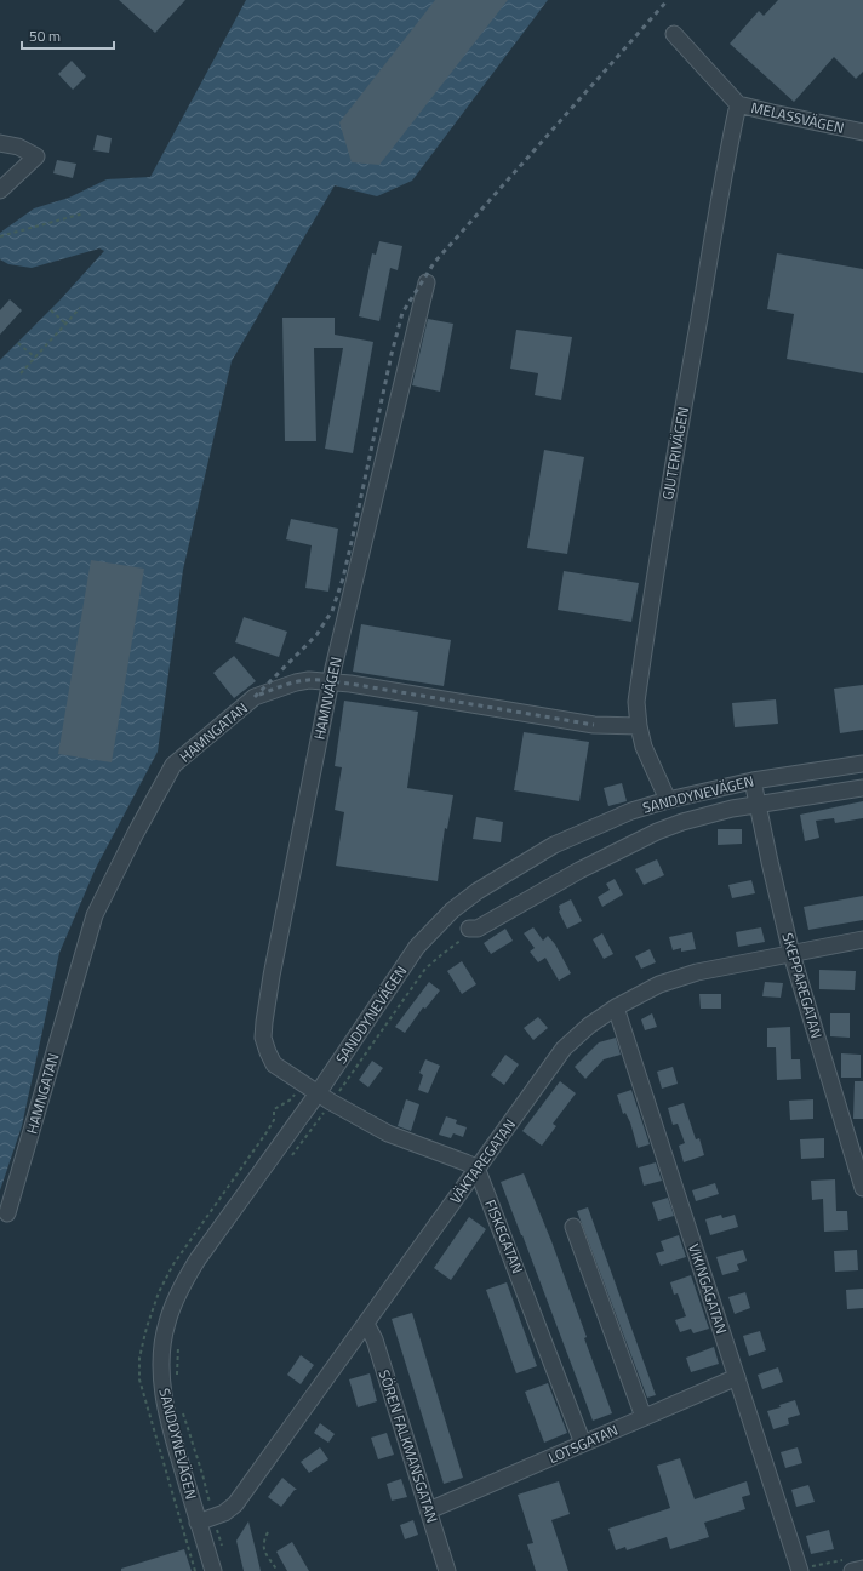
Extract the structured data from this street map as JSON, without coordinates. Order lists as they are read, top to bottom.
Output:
{
  "streets": {
    "street": [
      "MELASSVÄGEN",
      "GJUTERIVÄGEN",
      "HAMNVÄGEN",
      "HAMNGATAN",
      "SANDDYNEVÄGEN",
      "SKEPPAREGATAN",
      "VÄKTAREGATAN",
      "FISKEGATAN",
      "VIKINGAGATAN",
      "LOTSGATAN",
      "SÖREN FALKMANSGATAN"
    ]
  },
  "crossings": [
    ["MELASSVÄGEN", "GJUTERIVÄGEN"],
    ["GJUTERIVÄGEN", "HAMNGATAN"],
    ["GJUTERIVÄGEN", "SANDDYNEVÄGEN"],
    ["HAMNVÄGEN", "HAMNGATAN"],
    ["HAMNVÄGEN", "SANDDYNEVÄGEN"],
    ["SANDDYNEVÄGEN", "SKEPPAREGATAN"],
    ["SANDDYNEVÄGEN", "VÄKTAREGATAN"],
    ["SKEPPAREGATAN", "VÄKTAREGATAN"],
    ["VÄKTAREGATAN", "FISKEGATAN"],
    ["VÄKTAREGATAN", "VIKINGAGATAN"],
    ["VÄKTAREGATAN", "SÖREN FALKMANSGATAN"],
    ["FISKEGATAN", "LOTSGATAN"],
    ["VIKINGAGATAN", "LOTSGATAN"],
    ["LOTSGATAN", "SÖREN FALKMANSGATAN"]
  ],
  "scale_bar": "50 m"
}
